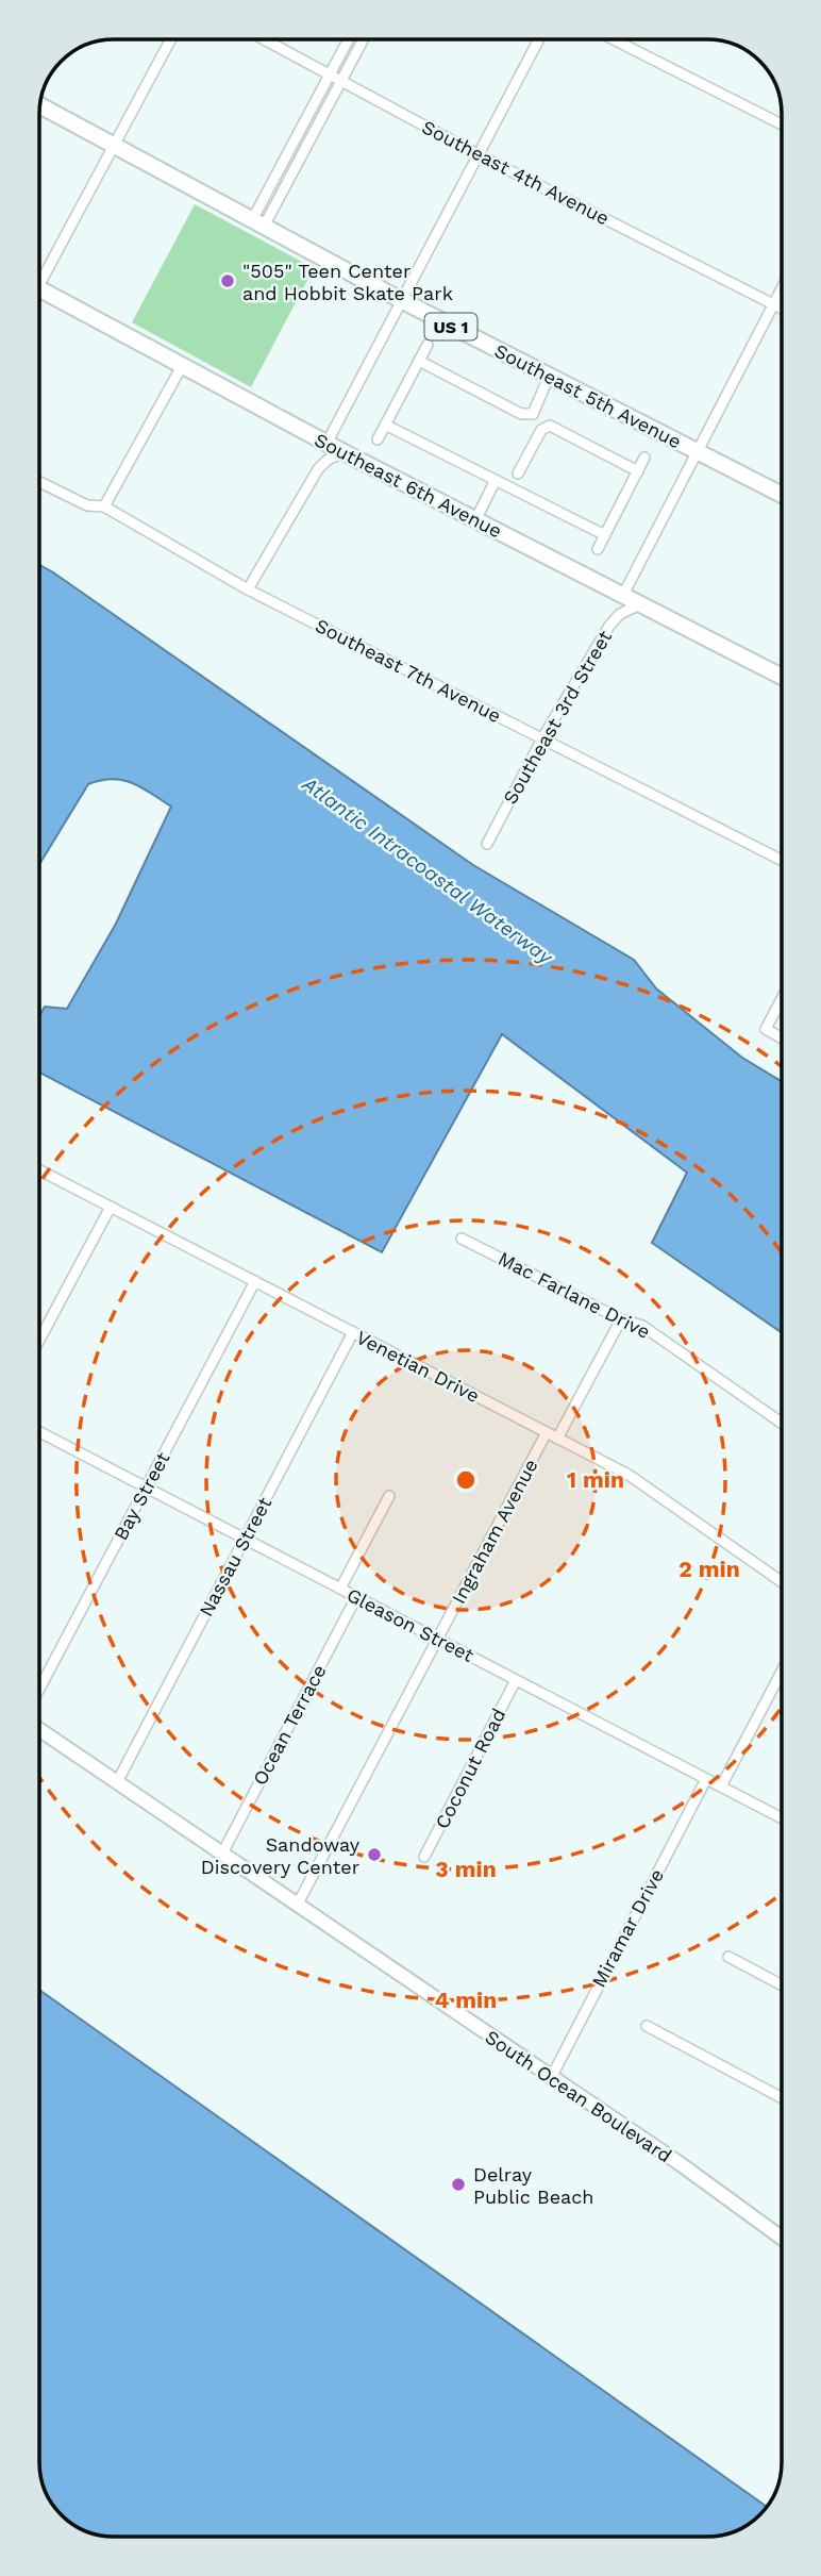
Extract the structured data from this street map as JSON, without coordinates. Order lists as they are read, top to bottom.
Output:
{
  "streets": {
    "main road": [
      "US 1",
      "Southeast 5th Avenue",
      "Southeast 6th Avenue",
      "South Ocean Boulevard"
    ],
    "street": [
      "Southeast 4th Avenue",
      "Southeast 7th Avenue",
      "Southeast 3rd Street",
      "Mac Farlane Drive",
      "Venetian Drive",
      "Bay Street",
      "Ingraham Avenue",
      "Nassau Street",
      "Gleason Street",
      "Ocean Terrace",
      "Coconut Road",
      "Miramar Drive"
    ]
  },
  "crossings": [
    ["Southeast 6th Avenue", "Southeast 3rd Street"],
    ["Southeast 7th Avenue", "Southeast 3rd Street"],
    ["Venetian Drive", "Bay Street"],
    ["Venetian Drive", "Ingraham Avenue"],
    ["Venetian Drive", "Nassau Street"],
    ["Bay Street", "Gleason Street"],
    ["Ingraham Avenue", "Gleason Street"],
    ["Ingraham Avenue", "South Ocean Boulevard"],
    ["Nassau Street", "Gleason Street"],
    ["Nassau Street", "South Ocean Boulevard"],
    ["Gleason Street", "Ocean Terrace"],
    ["Gleason Street", "Coconut Road"],
    ["Gleason Street", "Miramar Drive"],
    ["Ocean Terrace", "South Ocean Boulevard"],
    ["Miramar Drive", "South Ocean Boulevard"]
  ],
  "water": ["Atlantic Intracoastal Waterway"],
  "places": ["\"505\" Teen Center and Hobbit Skate Park", "Sandoway Discovery Center", "Delray Public Beach"],
  "rings": [
    "1 min",
    "2 min",
    "3 min",
    "4 min"
  ]
}
